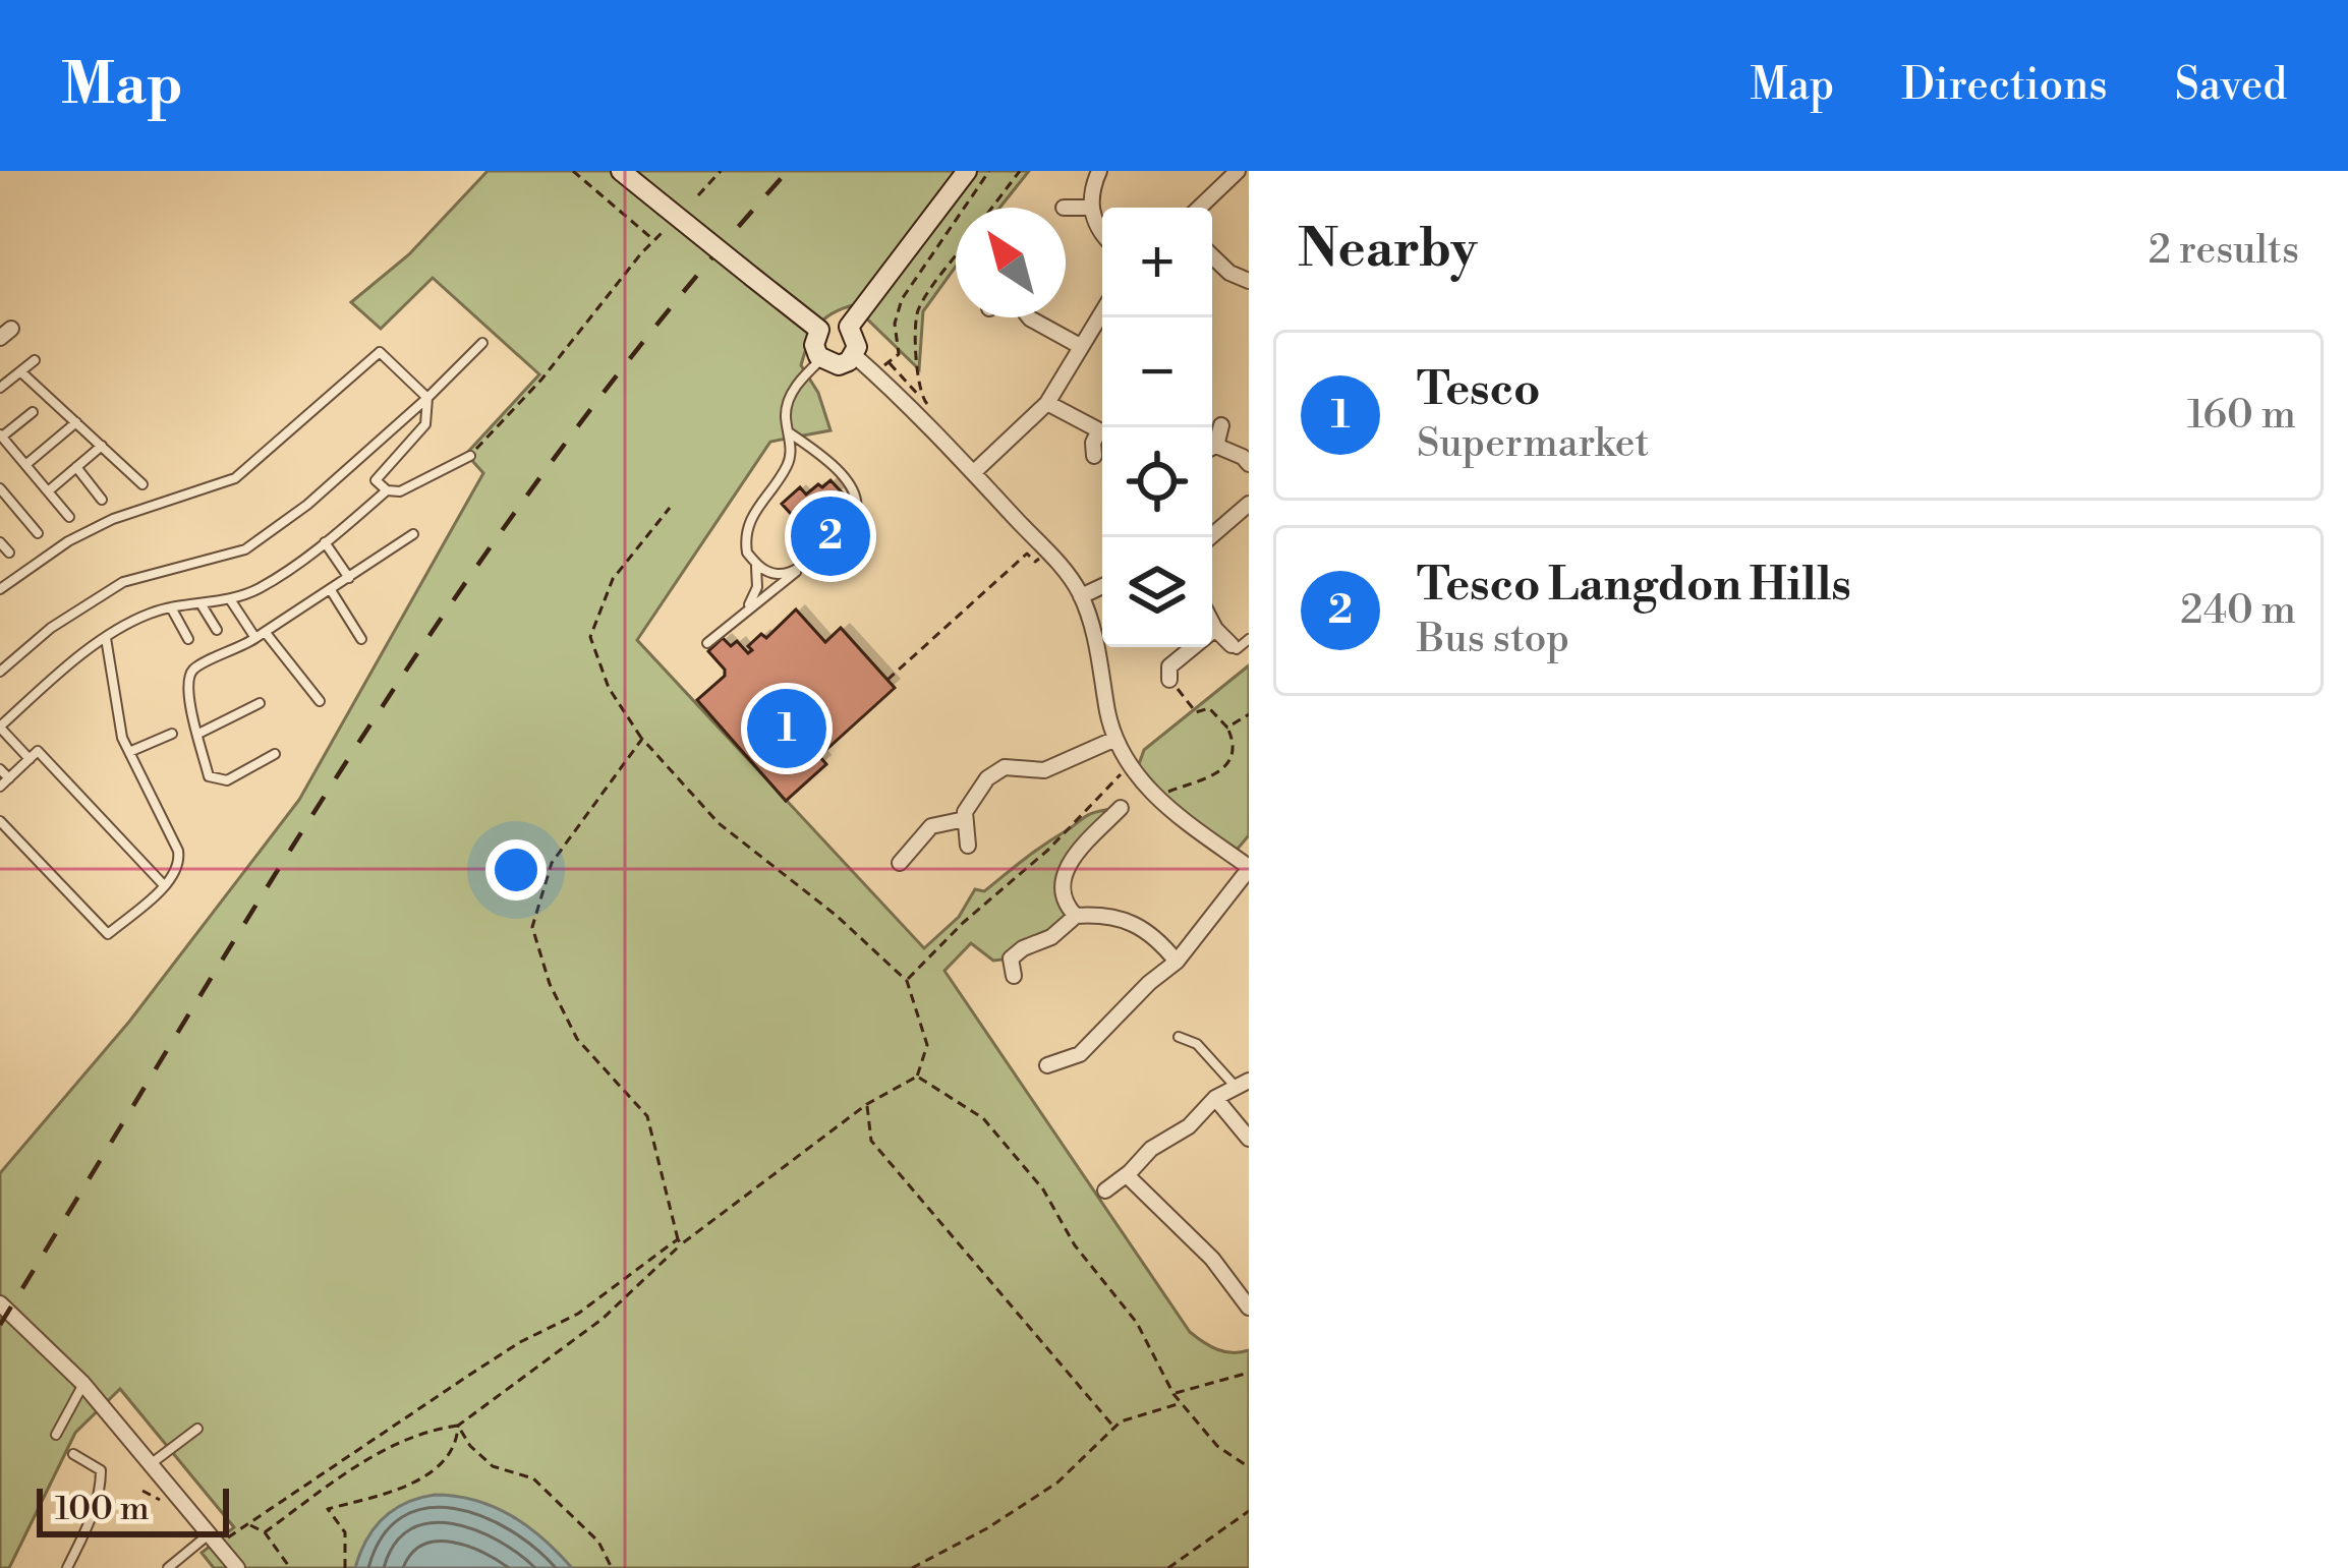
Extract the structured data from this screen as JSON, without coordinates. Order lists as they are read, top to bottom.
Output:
{
  "scale_bar": "100 m",
  "north": "top left",
  "page": {
    "header": "Map",
    "nav": ["Map", "Directions", "Saved"],
    "heading": ["Nearby", "2 results"],
    "map_buttons": ["+", "−"],
    "list": [
      {
        "mark": "1",
        "name": "Tesco",
        "note": "Supermarket",
        "value": "160 m"
      },
      {
        "mark": "2",
        "name": "Tesco Langdon Hills",
        "note": "Bus stop",
        "value": "240 m"
      }
    ],
    "pins": ["2", "1"],
    "scale": "100 m"
  }
}
